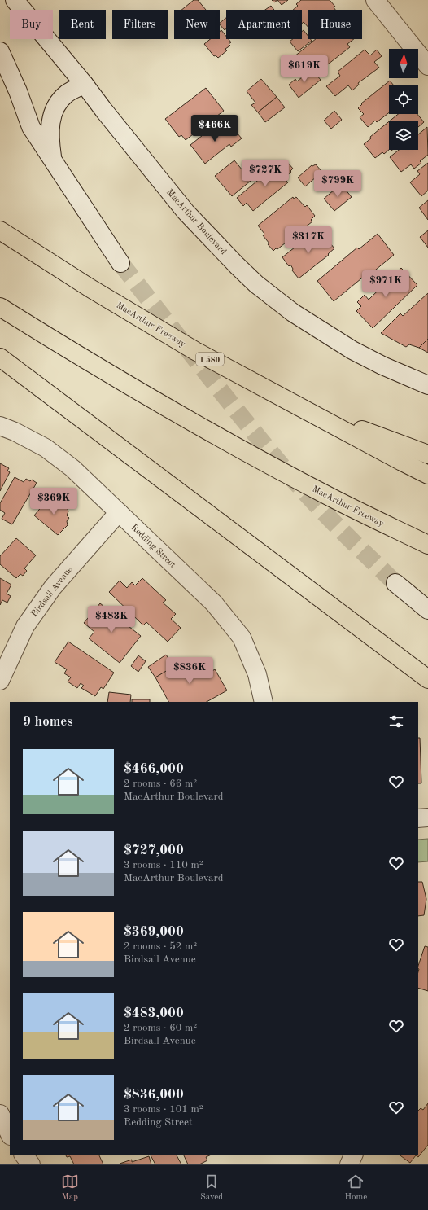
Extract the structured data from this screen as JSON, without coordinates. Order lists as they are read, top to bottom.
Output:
{
  "streets": {
    "highway": ["MacArthur Freeway", "I 580"],
    "main road": ["MacArthur Boulevard", "Redding Street", "Birdsall Avenue"]
  },
  "crossings": [
    ["Redding Street", "Birdsall Avenue"]
  ],
  "north": "top",
  "page": {
    "chip": [
      "Buy",
      "Rent",
      "Filters",
      "New",
      "Apartment",
      "House"
    ],
    "price": [
      "$619K",
      "$466K",
      "$727K",
      "$799K",
      "$317K",
      "$971K",
      "$369K",
      "$483K",
      "$836K"
    ],
    "heading": "9 homes",
    "list": [
      {
        "name": "$466,000",
        "note": "2 rooms · 66 m² · MacArthur Boulevard"
      },
      {
        "name": "$727,000",
        "note": "3 rooms · 110 m² · MacArthur Boulevard"
      },
      {
        "name": "$369,000",
        "note": "2 rooms · 52 m² · Birdsall Avenue"
      },
      {
        "name": "$483,000",
        "note": "2 rooms · 60 m² · Birdsall Avenue"
      },
      {
        "name": "$836,000",
        "note": "3 rooms · 101 m² · Redding Street"
      }
    ],
    "tabs": ["Map", "Saved", "Home"]
  }
}
